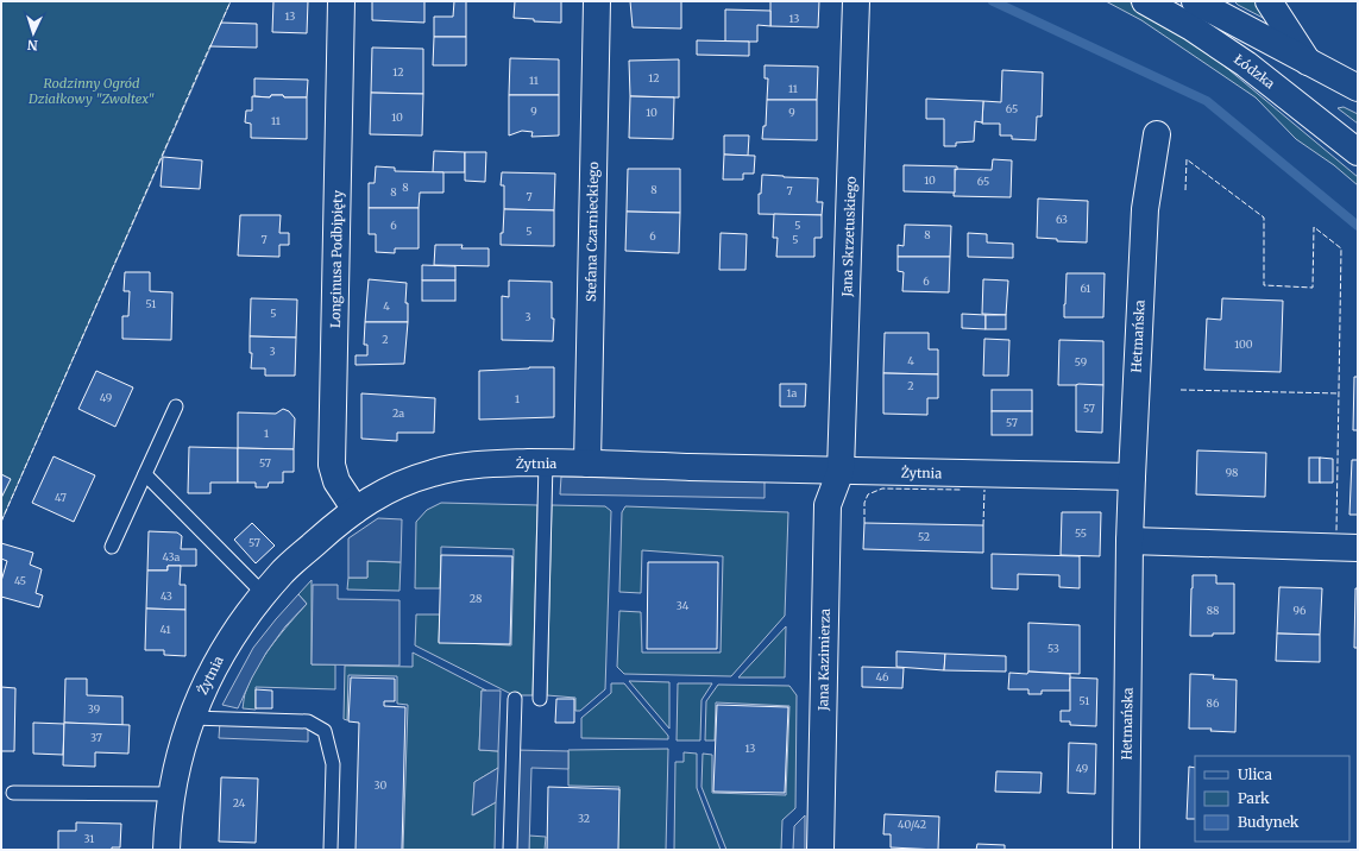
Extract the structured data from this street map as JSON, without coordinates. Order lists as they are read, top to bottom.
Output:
{
  "streets": {
    "street": [
      "Łódzka",
      "Stefana Czarnieckiego",
      "Jana Skrzetuskiego",
      "Longinusa Podbipięty",
      "Hetmańska",
      "Żytnia",
      "Jana Kazimierza"
    ]
  },
  "crossings": [
    ["Stefana Czarnieckiego", "Żytnia"],
    ["Jana Skrzetuskiego", "Żytnia"],
    ["Jana Skrzetuskiego", "Jana Kazimierza"],
    ["Longinusa Podbipięty", "Żytnia"],
    ["Hetmańska", "Żytnia"],
    ["Żytnia", "Jana Kazimierza"]
  ],
  "parks": ["Rodzinny Ogród Działkowy \"Zwoltex\""],
  "house_numbers": [
    "13",
    "13",
    "12",
    "12",
    "11",
    "11",
    "65",
    "9",
    "10",
    "9",
    "10",
    "11",
    "10",
    "65",
    "8",
    "8",
    "7",
    "8",
    "7",
    "63",
    "6",
    "5",
    "5",
    "8",
    "6",
    "7",
    "5",
    "6",
    "61",
    "51",
    "4",
    "5",
    "3",
    "2",
    "100",
    "3",
    "4",
    "59",
    "2",
    "1a",
    "49",
    "1",
    "57",
    "2a",
    "57",
    "1",
    "57",
    "98",
    "47",
    "55",
    "52",
    "57",
    "43a",
    "45",
    "43",
    "28",
    "34",
    "88",
    "96",
    "41",
    "53",
    "46",
    "51",
    "86",
    "39",
    "37",
    "13",
    "49",
    "30",
    "24",
    "32",
    "40/42",
    "31"
  ],
  "legend": ["Ulica", "Park", "Budynek"],
  "north": "bottom"
}
